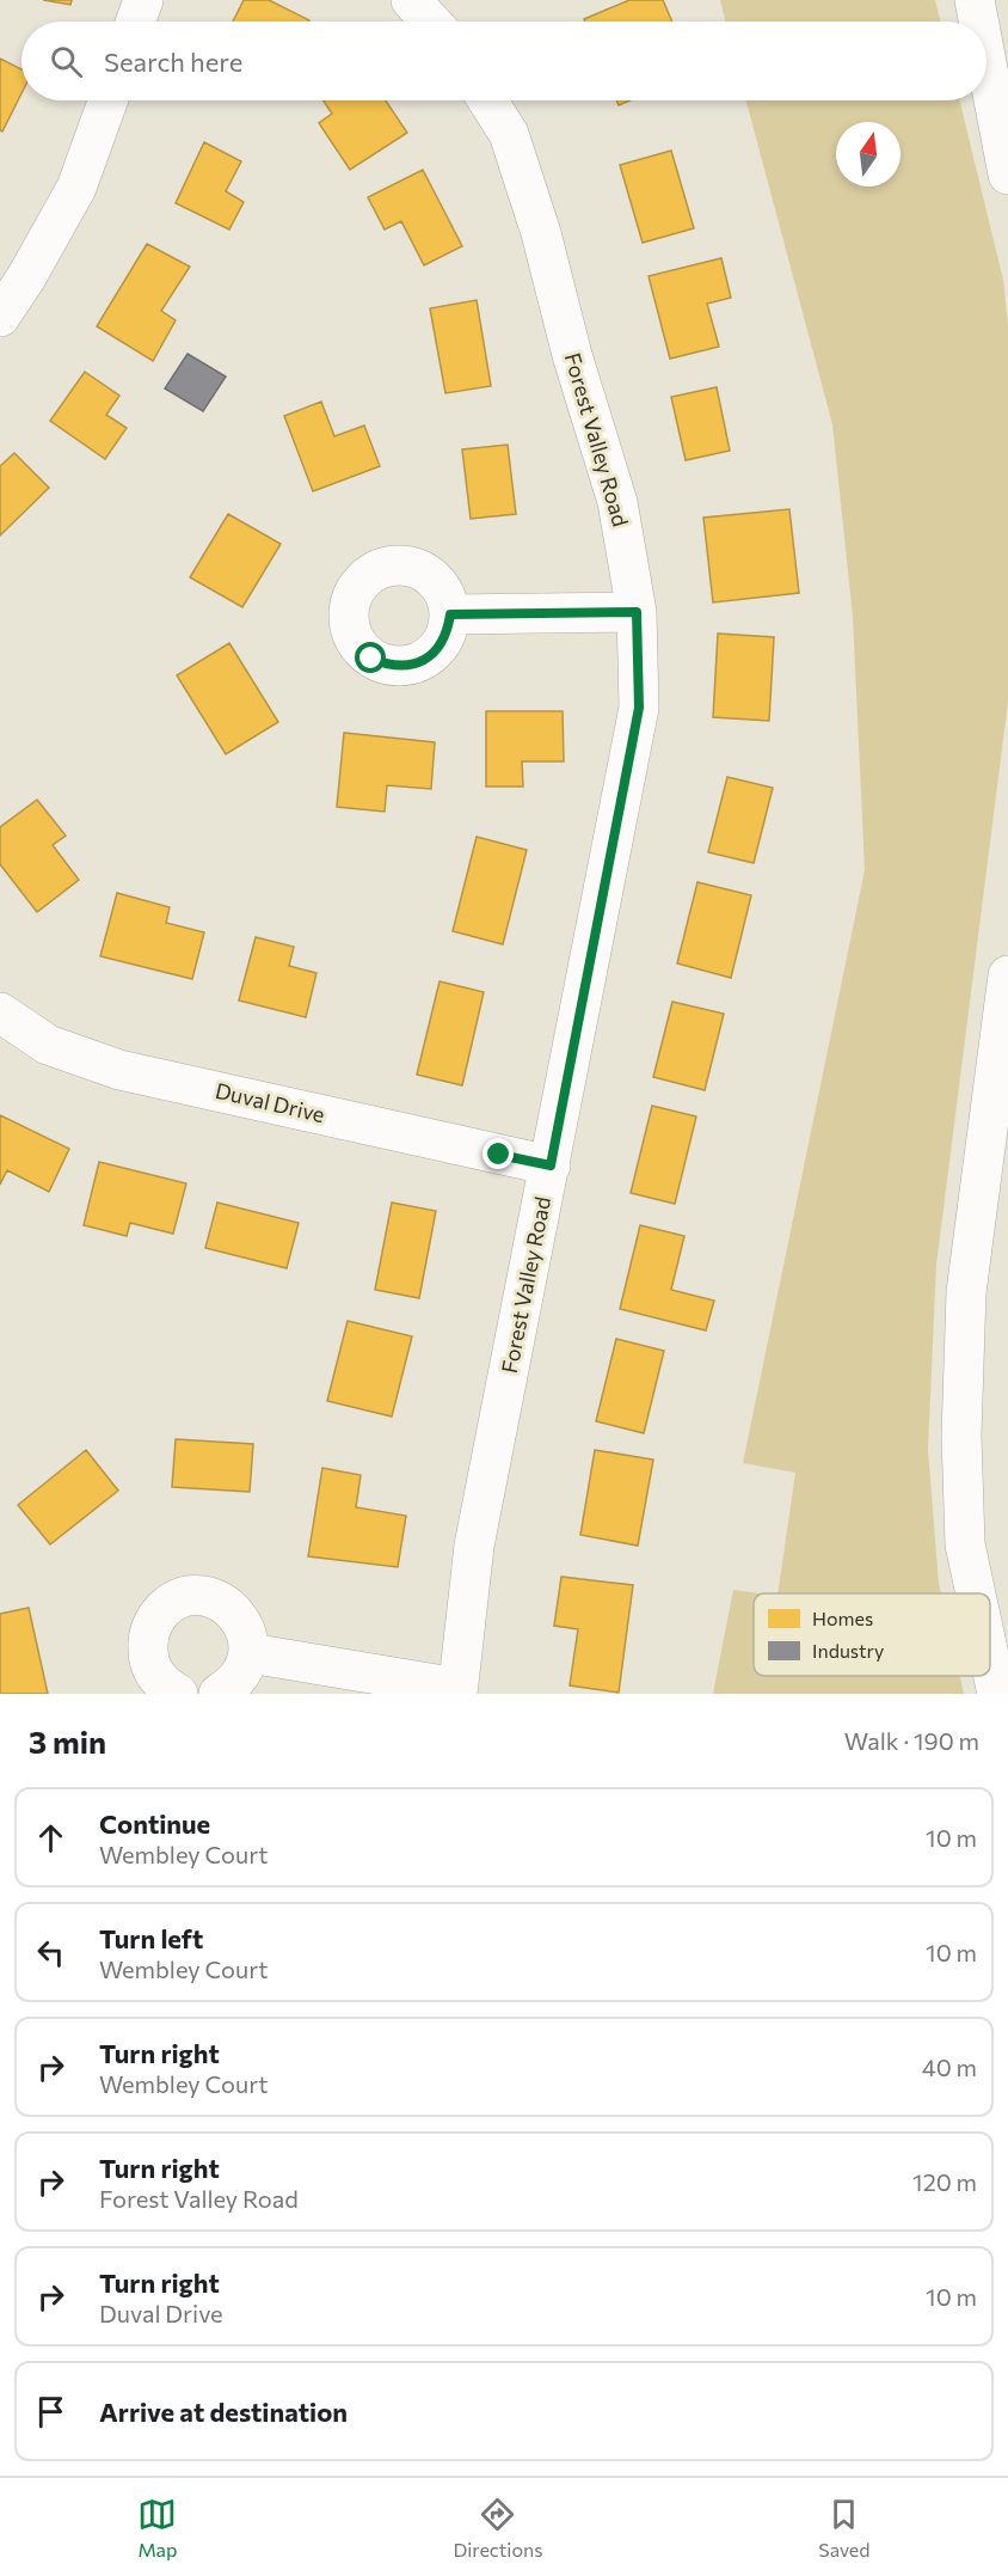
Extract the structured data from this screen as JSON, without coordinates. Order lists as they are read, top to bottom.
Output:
{
  "streets": {
    "main road": ["Forest Valley Road", "Duval Drive"]
  },
  "crossings": [
    ["Forest Valley Road", "Duval Drive"]
  ],
  "legend": ["Homes", "Industry"],
  "north": "top",
  "page": {
    "search": "Search here",
    "heading": ["3 min", "Walk · 190 m"],
    "list": [
      ["Continue", "Wembley Court", "10 m"],
      ["Turn left", "Wembley Court", "10 m"],
      ["Turn right", "Wembley Court", "40 m"],
      ["Turn right", "Forest Valley Road", "120 m"],
      ["Turn right", "Duval Drive", "10 m"],
      "Arrive at destination"
    ],
    "nav": ["Map", "Directions", "Saved"]
  }
}
